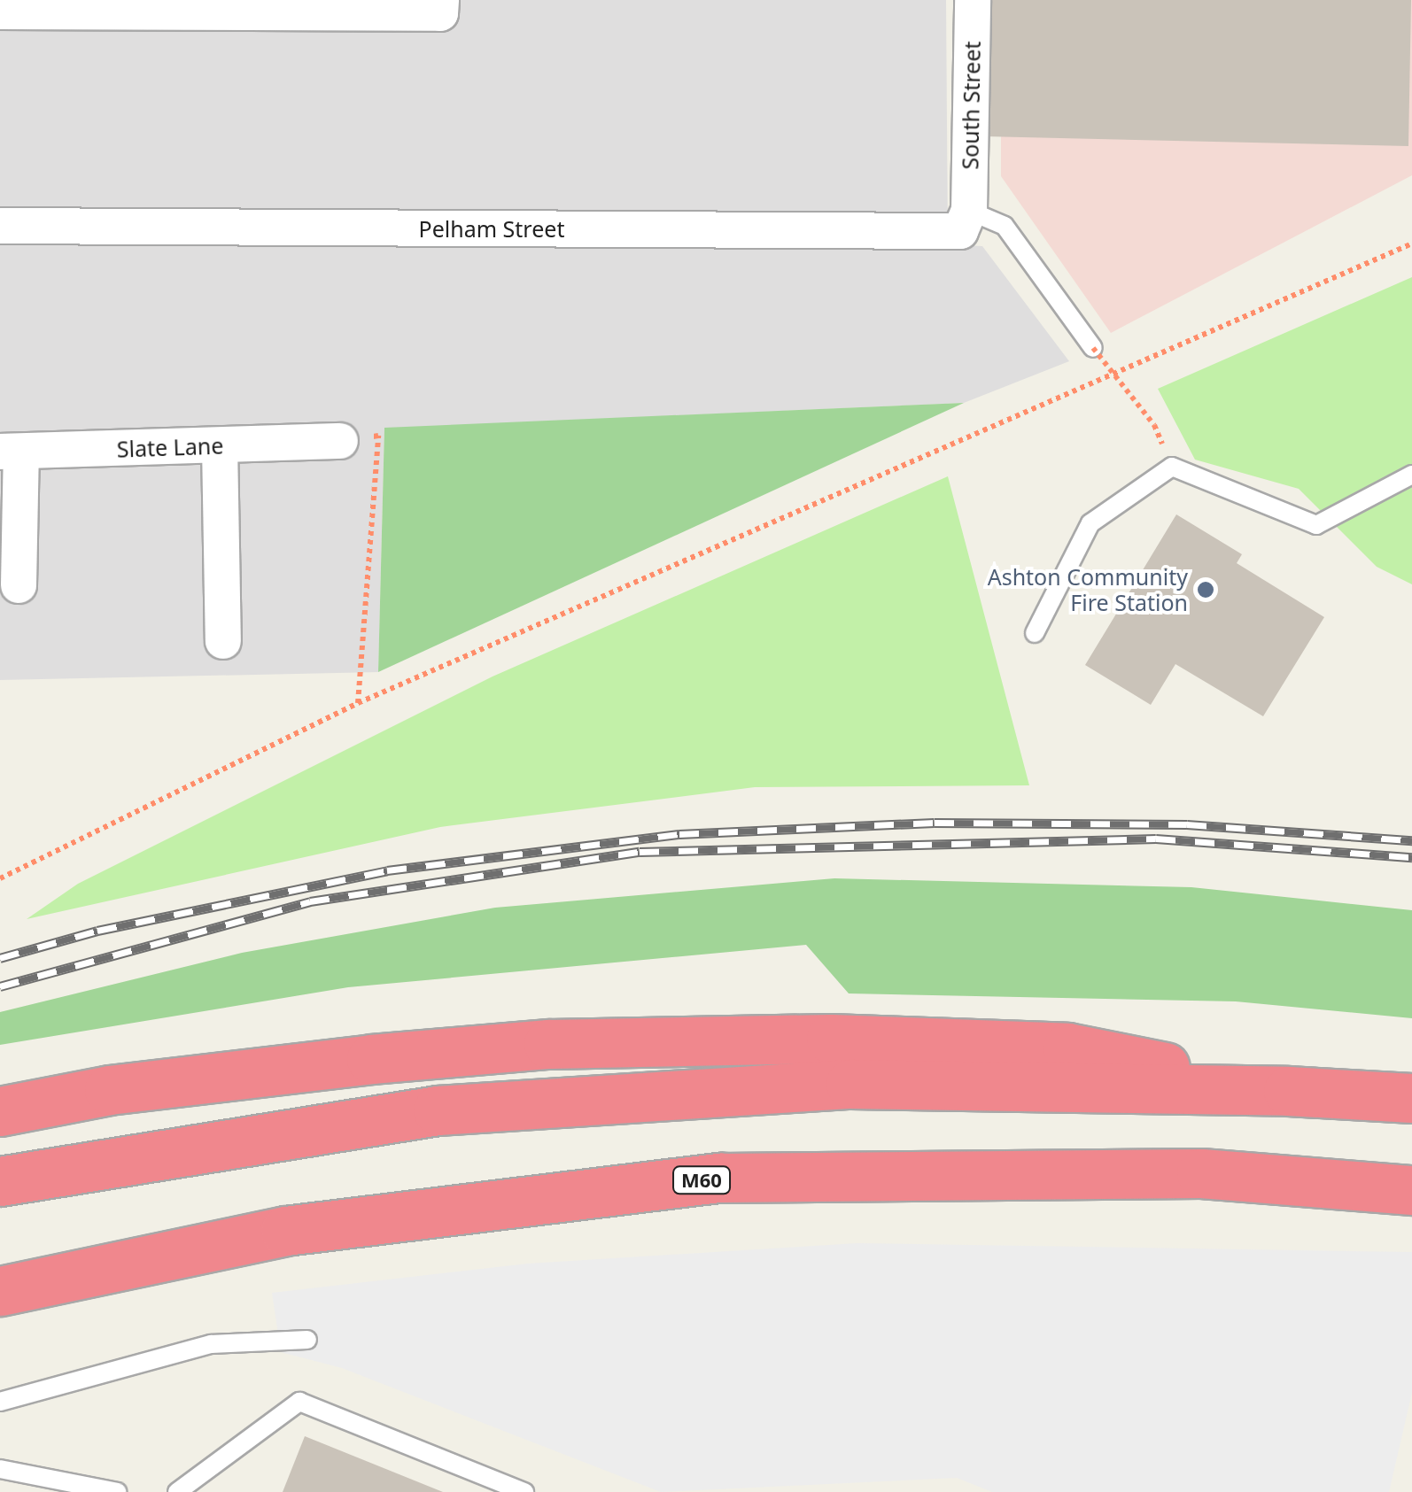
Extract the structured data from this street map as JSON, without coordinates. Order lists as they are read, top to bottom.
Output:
{
  "streets": {
    "highway": ["M60"],
    "street": ["South Street", "Pelham Street", "Slate Lane"]
  },
  "crossings": [
    ["South Street", "Pelham Street"]
  ],
  "places": ["Ashton Community Fire Station"]
}
